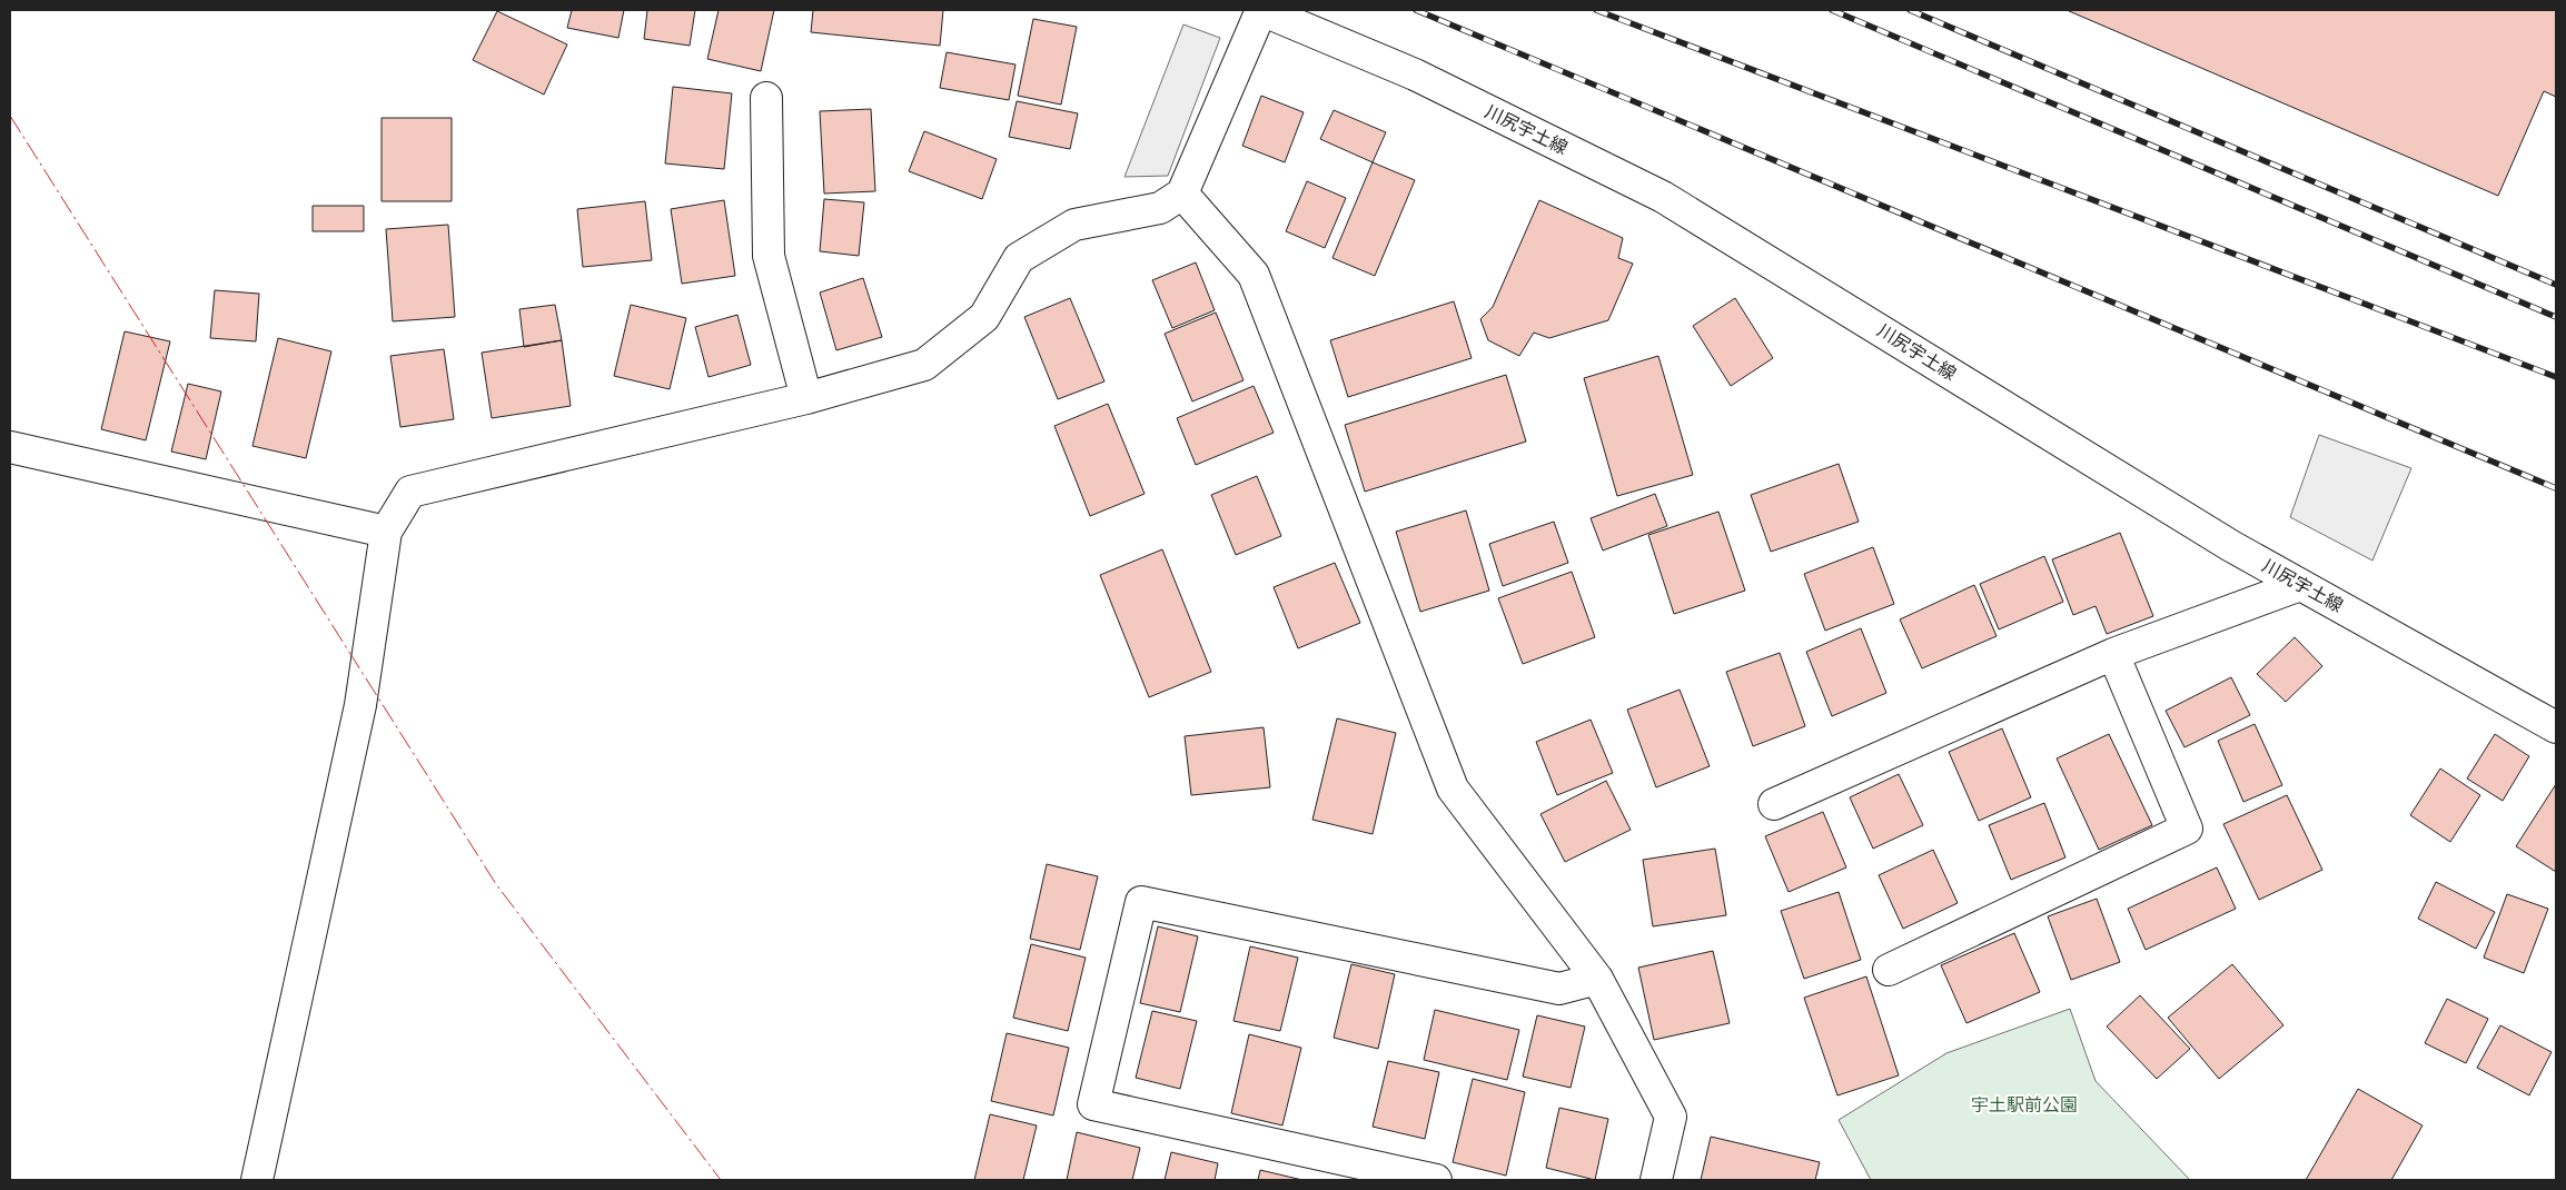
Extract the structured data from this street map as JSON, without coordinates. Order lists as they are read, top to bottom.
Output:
{
  "streets": {
    "street": ["川尻宇土線"]
  },
  "parks": ["宇土駅前公園"]
}
